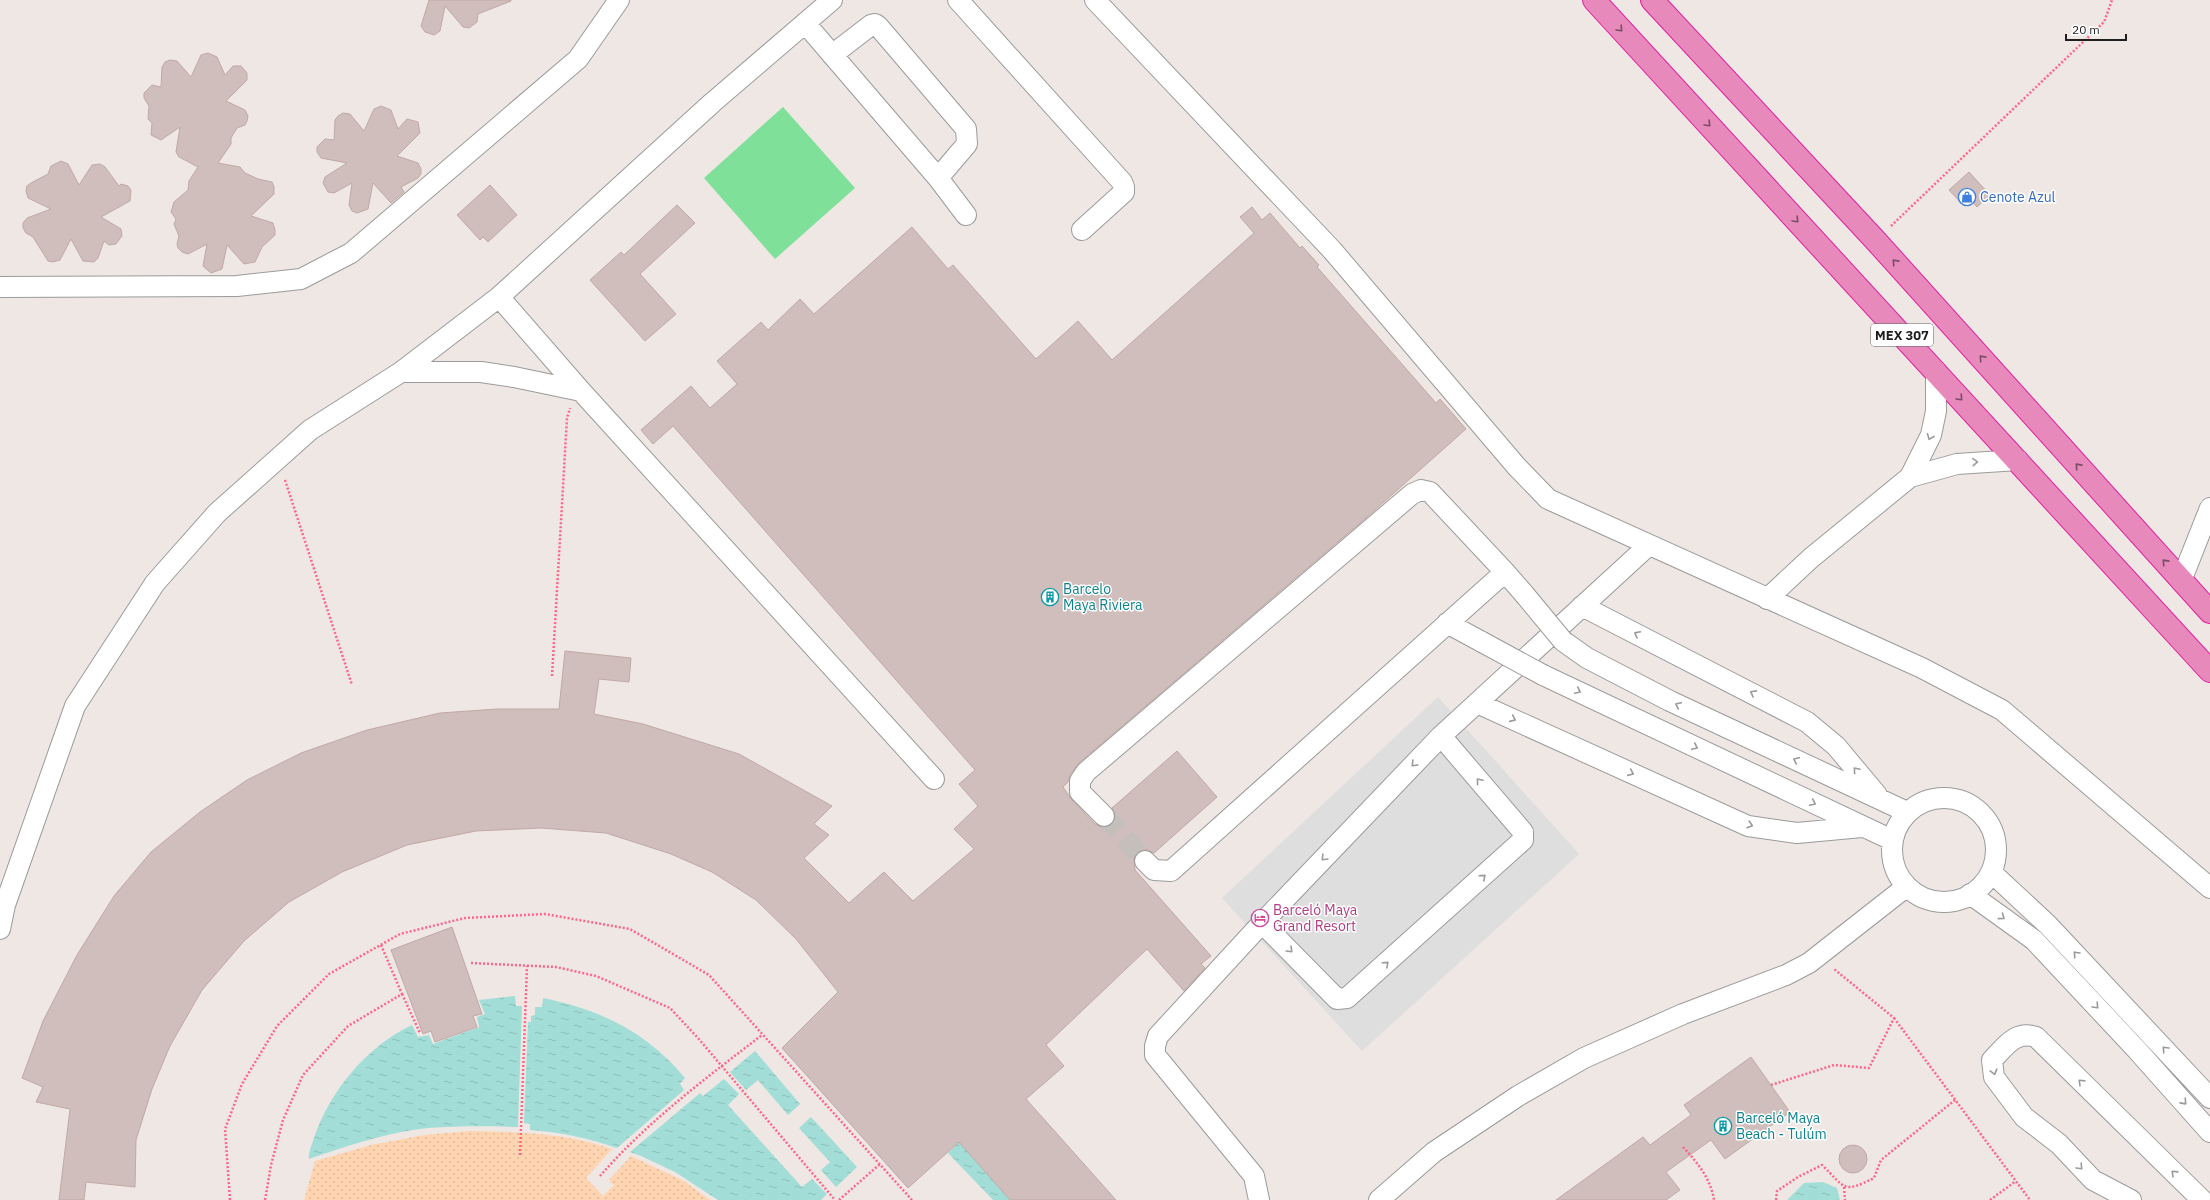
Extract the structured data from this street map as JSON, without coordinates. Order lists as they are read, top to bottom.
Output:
{
  "streets": {
    "highway": ["MEX 307"]
  },
  "places": {
    "shop": ["Cenote Azul"],
    "building": ["Barcelo Maya Riviera", "Barceló Maya Beach - Tulúm"],
    "hotel": ["Barceló Maya Grand Resort"]
  },
  "scale_bar": "20 m"
}
